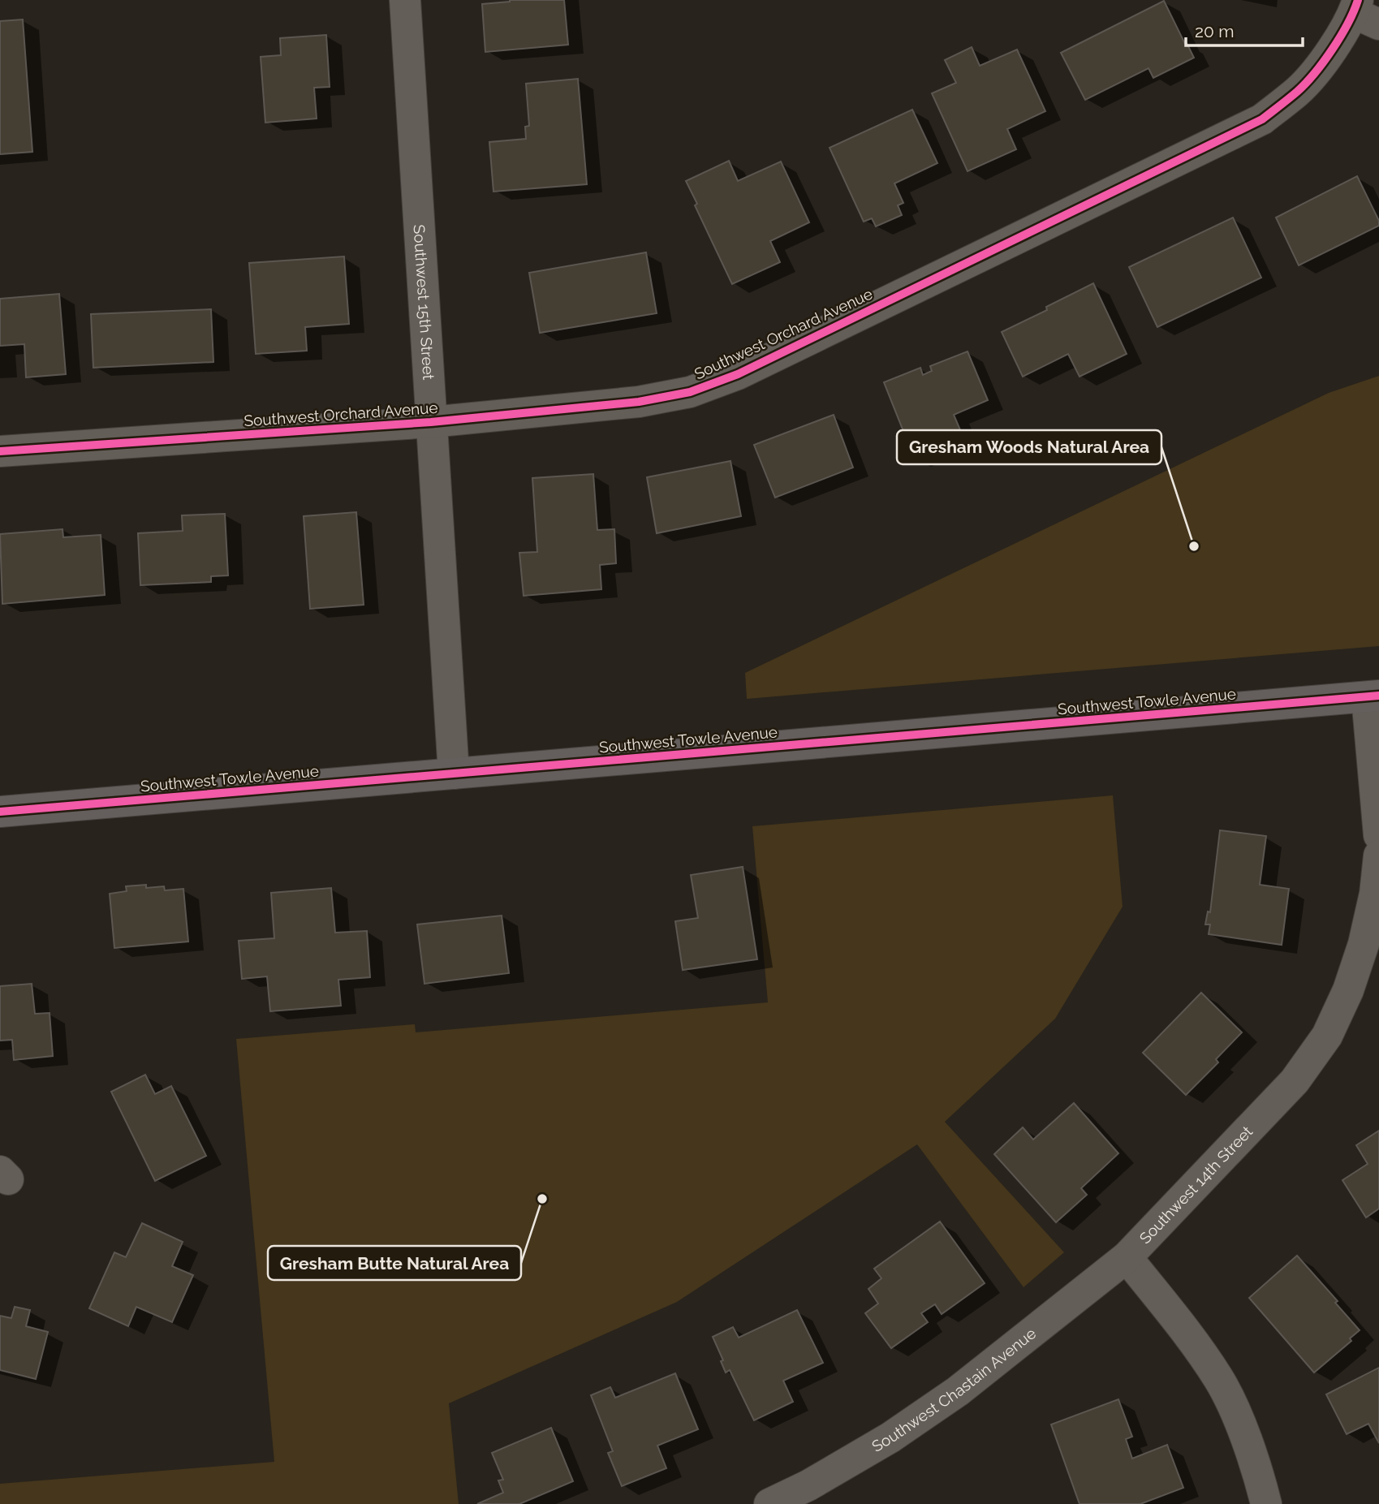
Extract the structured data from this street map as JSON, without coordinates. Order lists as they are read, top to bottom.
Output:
{
  "streets": {
    "main road": ["Southwest Towle Avenue"],
    "street": [
      "Southwest 15th Street",
      "Southwest Orchard Avenue",
      "Southwest 14th Street",
      "Southwest Chastain Avenue"
    ]
  },
  "crossings": [
    ["Southwest 15th Street", "Southwest Orchard Avenue"],
    ["Southwest 15th Street", "Southwest Towle Avenue"],
    ["Southwest 14th Street", "Southwest Chastain Avenue"]
  ],
  "places": ["Gresham Woods Natural Area", "Gresham Butte Natural Area"],
  "scale_bar": "20 m"
}
